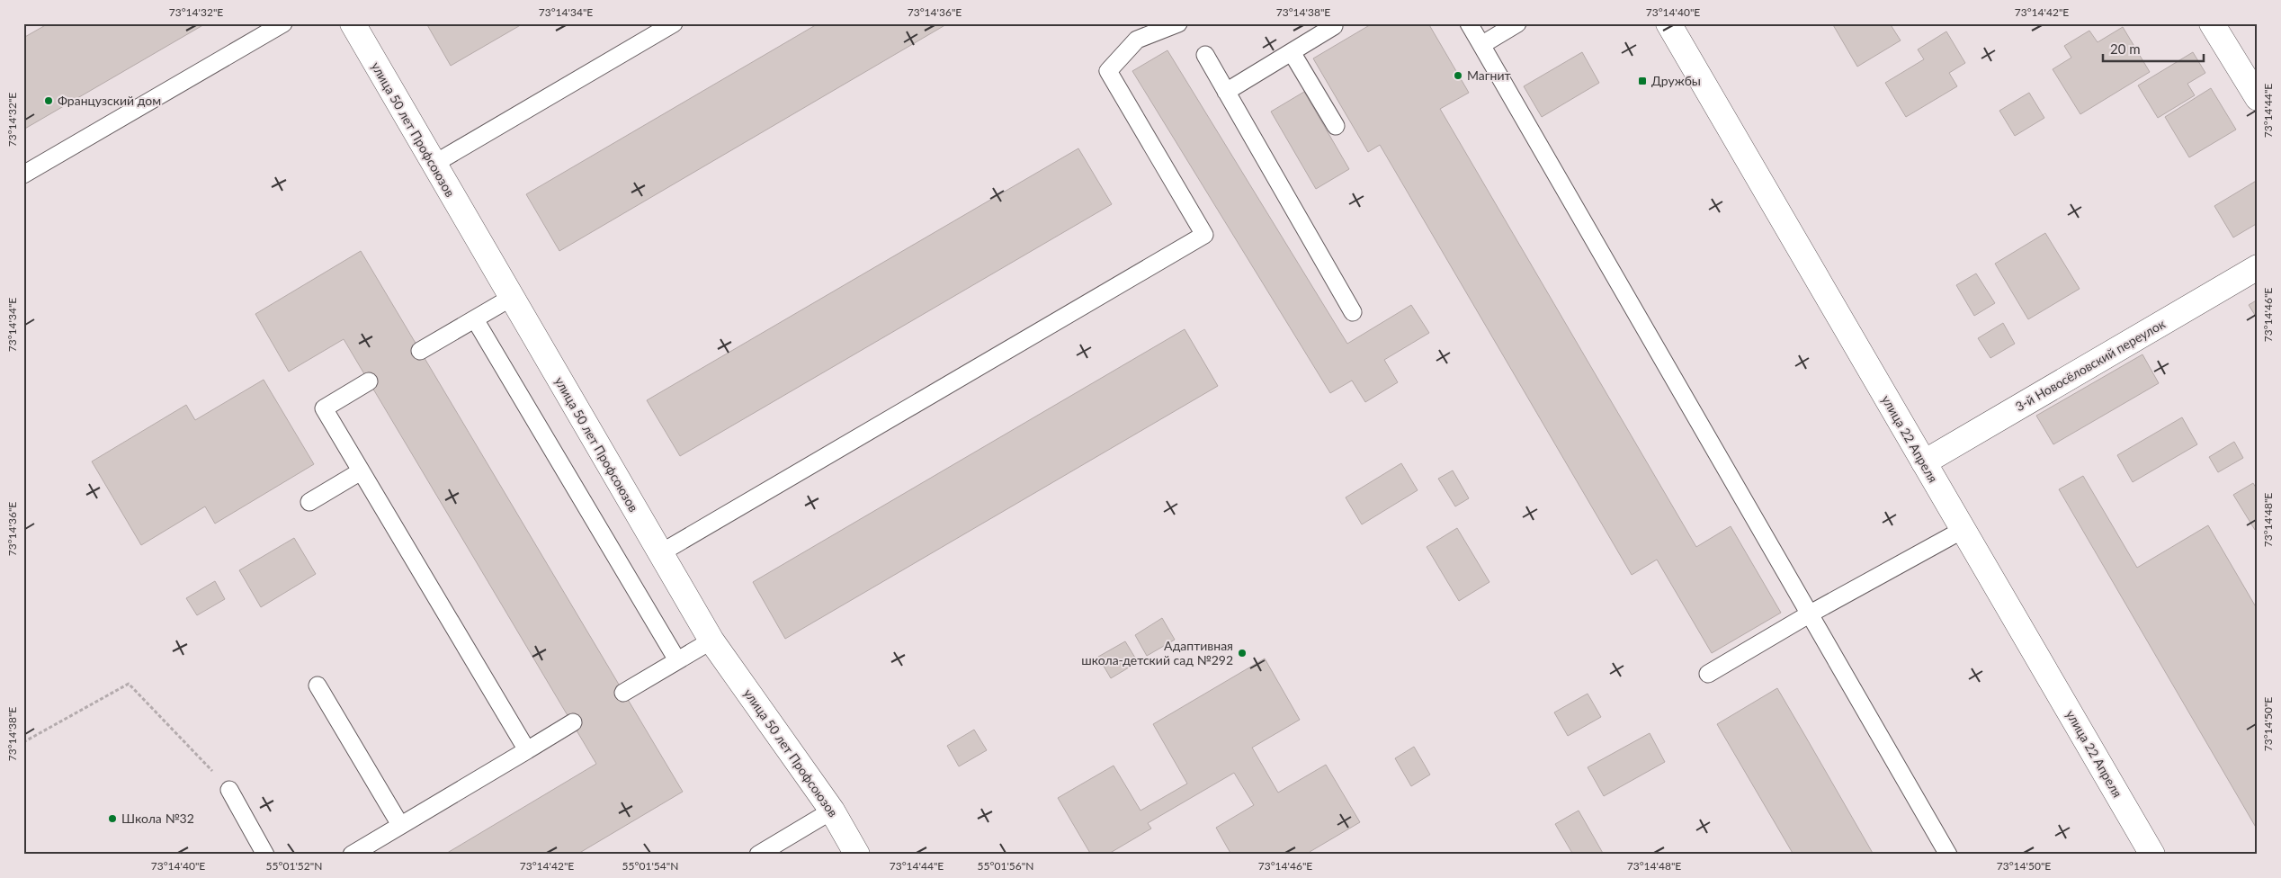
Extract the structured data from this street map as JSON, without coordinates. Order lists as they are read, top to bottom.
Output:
{
  "streets": {
    "street": ["улица 50 лет Профсоюзов", "3-й Новосёловский переулок", "улица 22 Апреля"]
  },
  "crossings": [
    ["3-й Новосёловский переулок", "улица 22 Апреля"]
  ],
  "places": {
    "other": [
      "Магнит",
      "Французский дом",
      "Адаптивная школа-детский сад №292",
      "Школа №32"
    ],
    "transit": ["Дружбы"]
  },
  "scale_bar": "20 m",
  "coordinates": [
    "73°14'32\"E",
    "73°14'34\"E",
    "73°14'36\"E",
    "73°14'38\"E",
    "73°14'40\"E",
    "73°14'42\"E",
    "73°14'44\"E",
    "73°14'46\"E",
    "73°14'48\"E",
    "73°14'50\"E",
    "55°01'52\"N",
    "55°01'54\"N",
    "55°01'56\"N"
  ]
}
